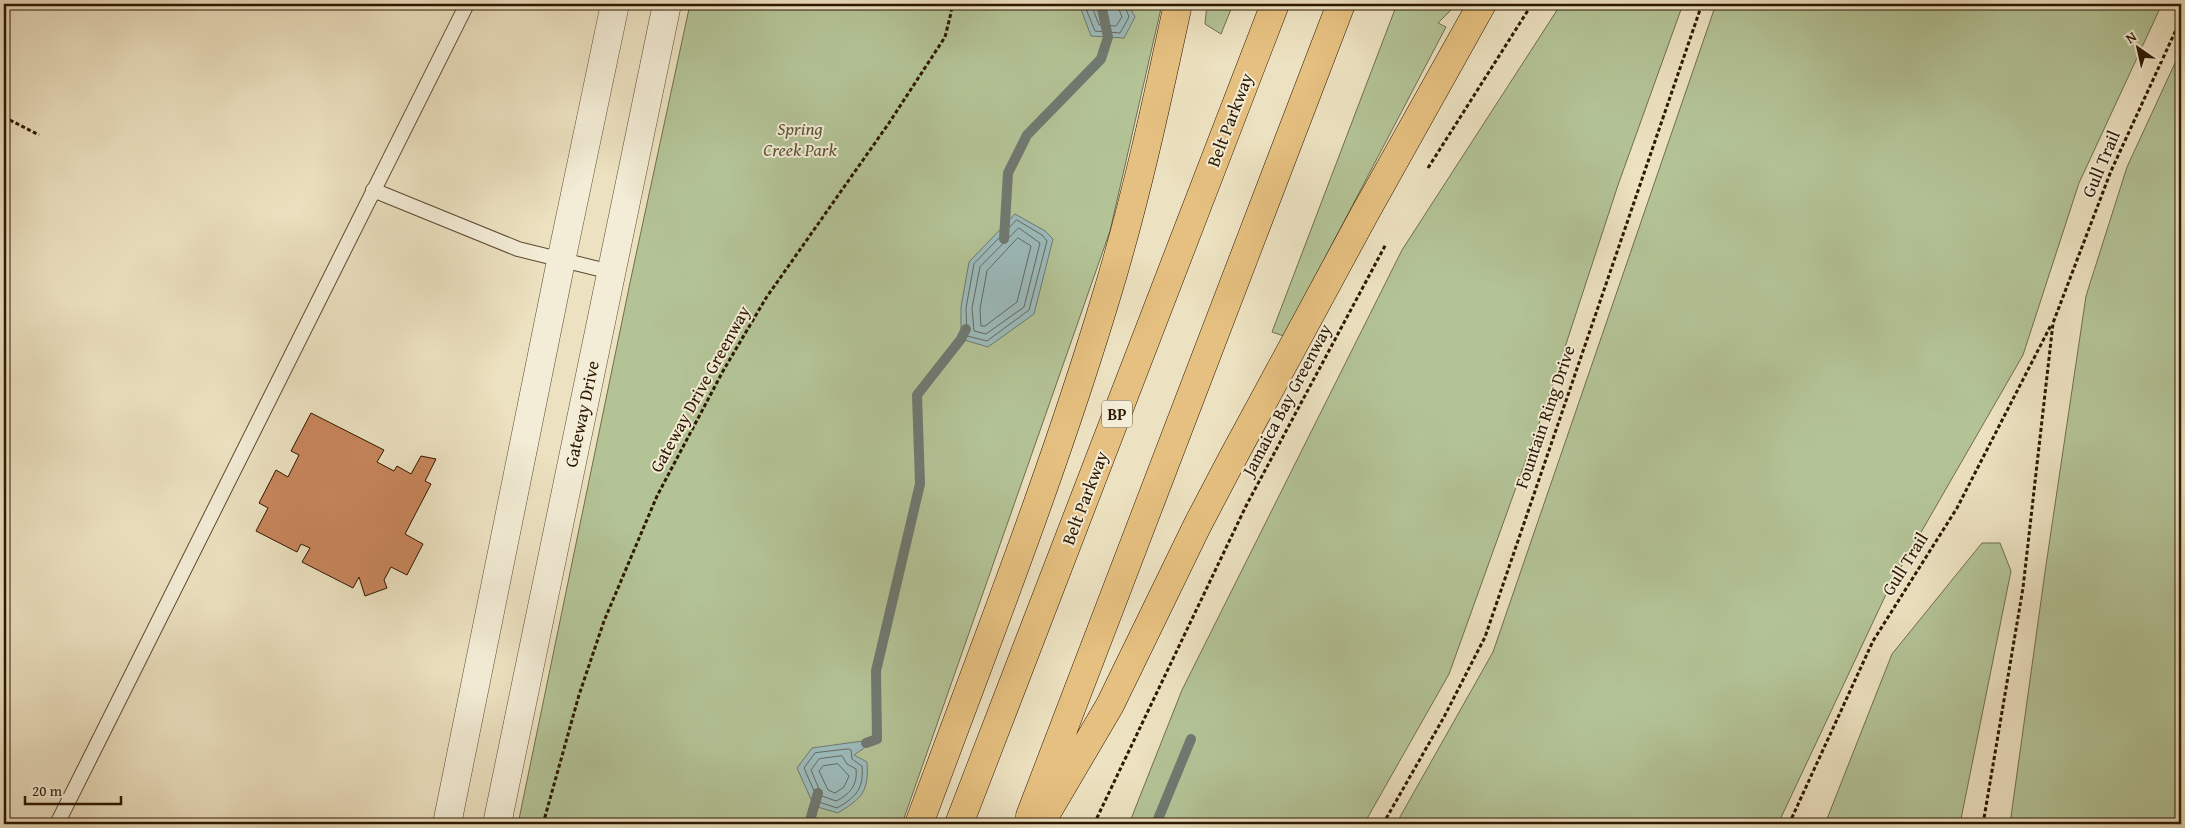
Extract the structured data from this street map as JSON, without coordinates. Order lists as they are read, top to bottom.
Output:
{
  "streets": {
    "highway": ["Belt Parkway", "BP"],
    "street": ["Gateway Drive"],
    "path": [
      "Gull Trail",
      "Gateway Drive Greenway",
      "Jamaica Bay Greenway",
      "Fountain Ring Drive"
    ]
  },
  "parks": ["Spring Creek Park"],
  "scale_bar": "20 m",
  "north": "top left"
}
